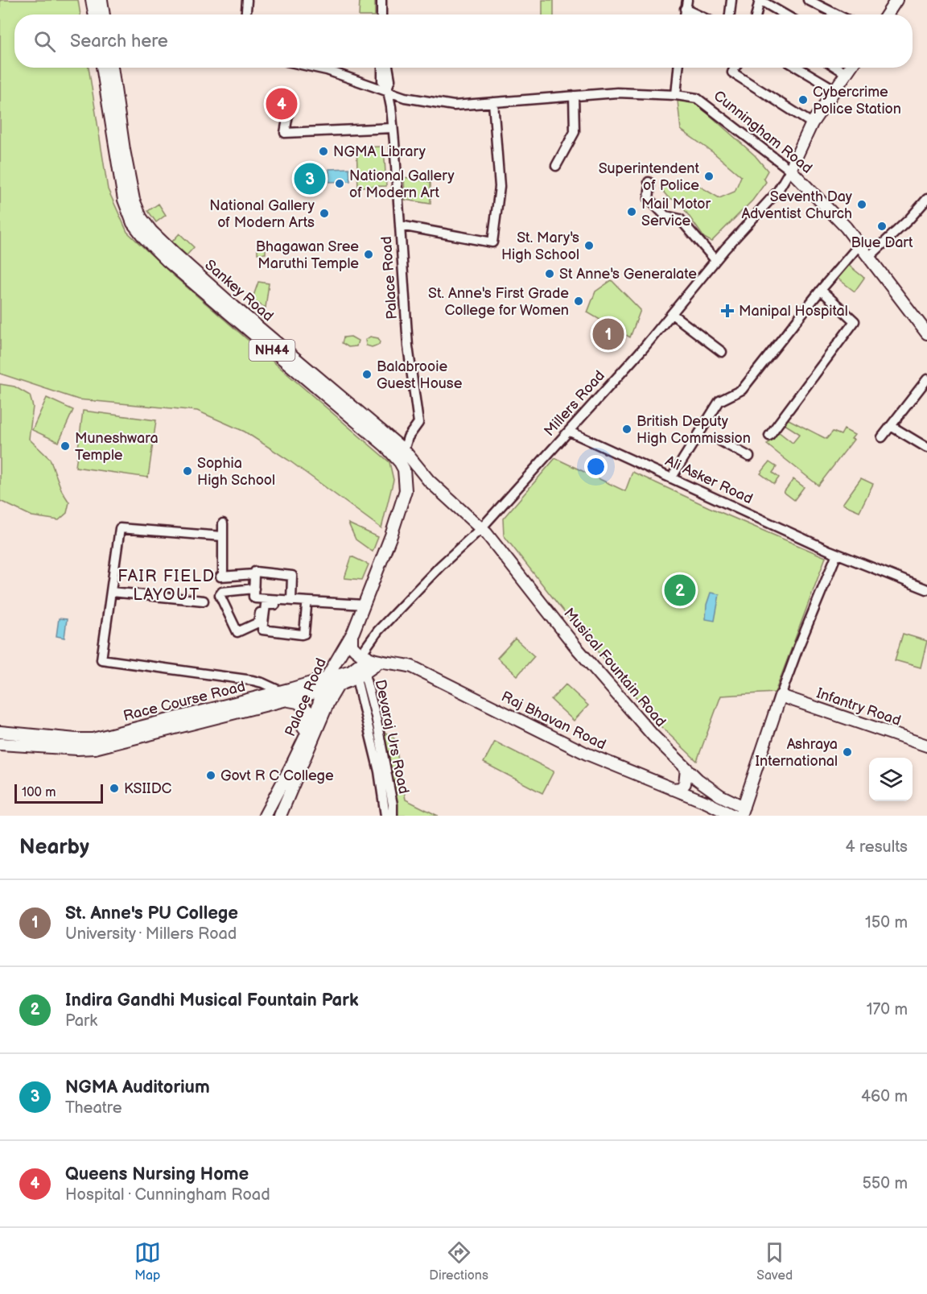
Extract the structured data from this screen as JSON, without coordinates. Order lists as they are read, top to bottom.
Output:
{
  "streets": {
    "main road": [
      "Cunningham Road",
      "Palace Road",
      "Sankey Road",
      "NH44",
      "Millers Road",
      "Musical Fountain Road",
      "Race Course Road",
      "Infantry Road",
      "Raj Bhavan Road"
    ],
    "street": ["Ali Asker Road", "Devaraj Urs Road"]
  },
  "crossings": [
    ["Cunningham Road", "Palace Road"],
    ["Cunningham Road", "Millers Road"],
    ["Palace Road", "Sankey Road"],
    ["Palace Road", "Race Course Road"],
    ["Sankey Road", "Millers Road"],
    ["Sankey Road", "Musical Fountain Road"],
    ["Millers Road", "Ali Asker Road"],
    ["Millers Road", "Musical Fountain Road"],
    ["Millers Road", "Race Course Road"],
    ["Millers Road", "Devaraj Urs Road"],
    ["Race Course Road", "Devaraj Urs Road"]
  ],
  "districts": ["FAIR FIELD LAYOUT"],
  "places": {
    "other": [
      "Cybercrime Police Station",
      "NGMA Library",
      "Superintendent of Police",
      "National Gallery of Modern Art",
      "Seventh Day Adventist Church",
      "Mail Motor Service",
      "National Gallery of Modern Arts",
      "Blue Dart",
      "St. Mary's High School",
      "Bhagawan Sree Maruthi Temple",
      "St Anne's Generalate",
      "St. Anne's First Grade College for Women",
      "Balabrooie Guest House",
      "British Deputy High Commission",
      "Muneshwara Temple",
      "Sophia High School",
      "Ashraya International",
      "Govt R C College",
      "KSIIDC"
    ],
    "health": ["Manipal Hospital"]
  },
  "scale_bar": "100 m",
  "page": {
    "search": "Search here",
    "pins": [
      "4",
      "3",
      "1",
      "2"
    ],
    "scale": "100 m",
    "heading": ["Nearby", "4 results"],
    "list": [
      {
        "mark": "1",
        "name": "St. Anne's PU College",
        "note": "University · Millers Road",
        "value": "150 m"
      },
      {
        "mark": "2",
        "name": "Indira Gandhi Musical Fountain Park",
        "note": "Park",
        "value": "170 m"
      },
      {
        "mark": "3",
        "name": "NGMA Auditorium",
        "note": "Theatre",
        "value": "460 m"
      },
      {
        "mark": "4",
        "name": "Queens Nursing Home",
        "note": "Hospital · Cunningham Road",
        "value": "550 m"
      }
    ],
    "nav": ["Map", "Directions", "Saved"]
  }
}
